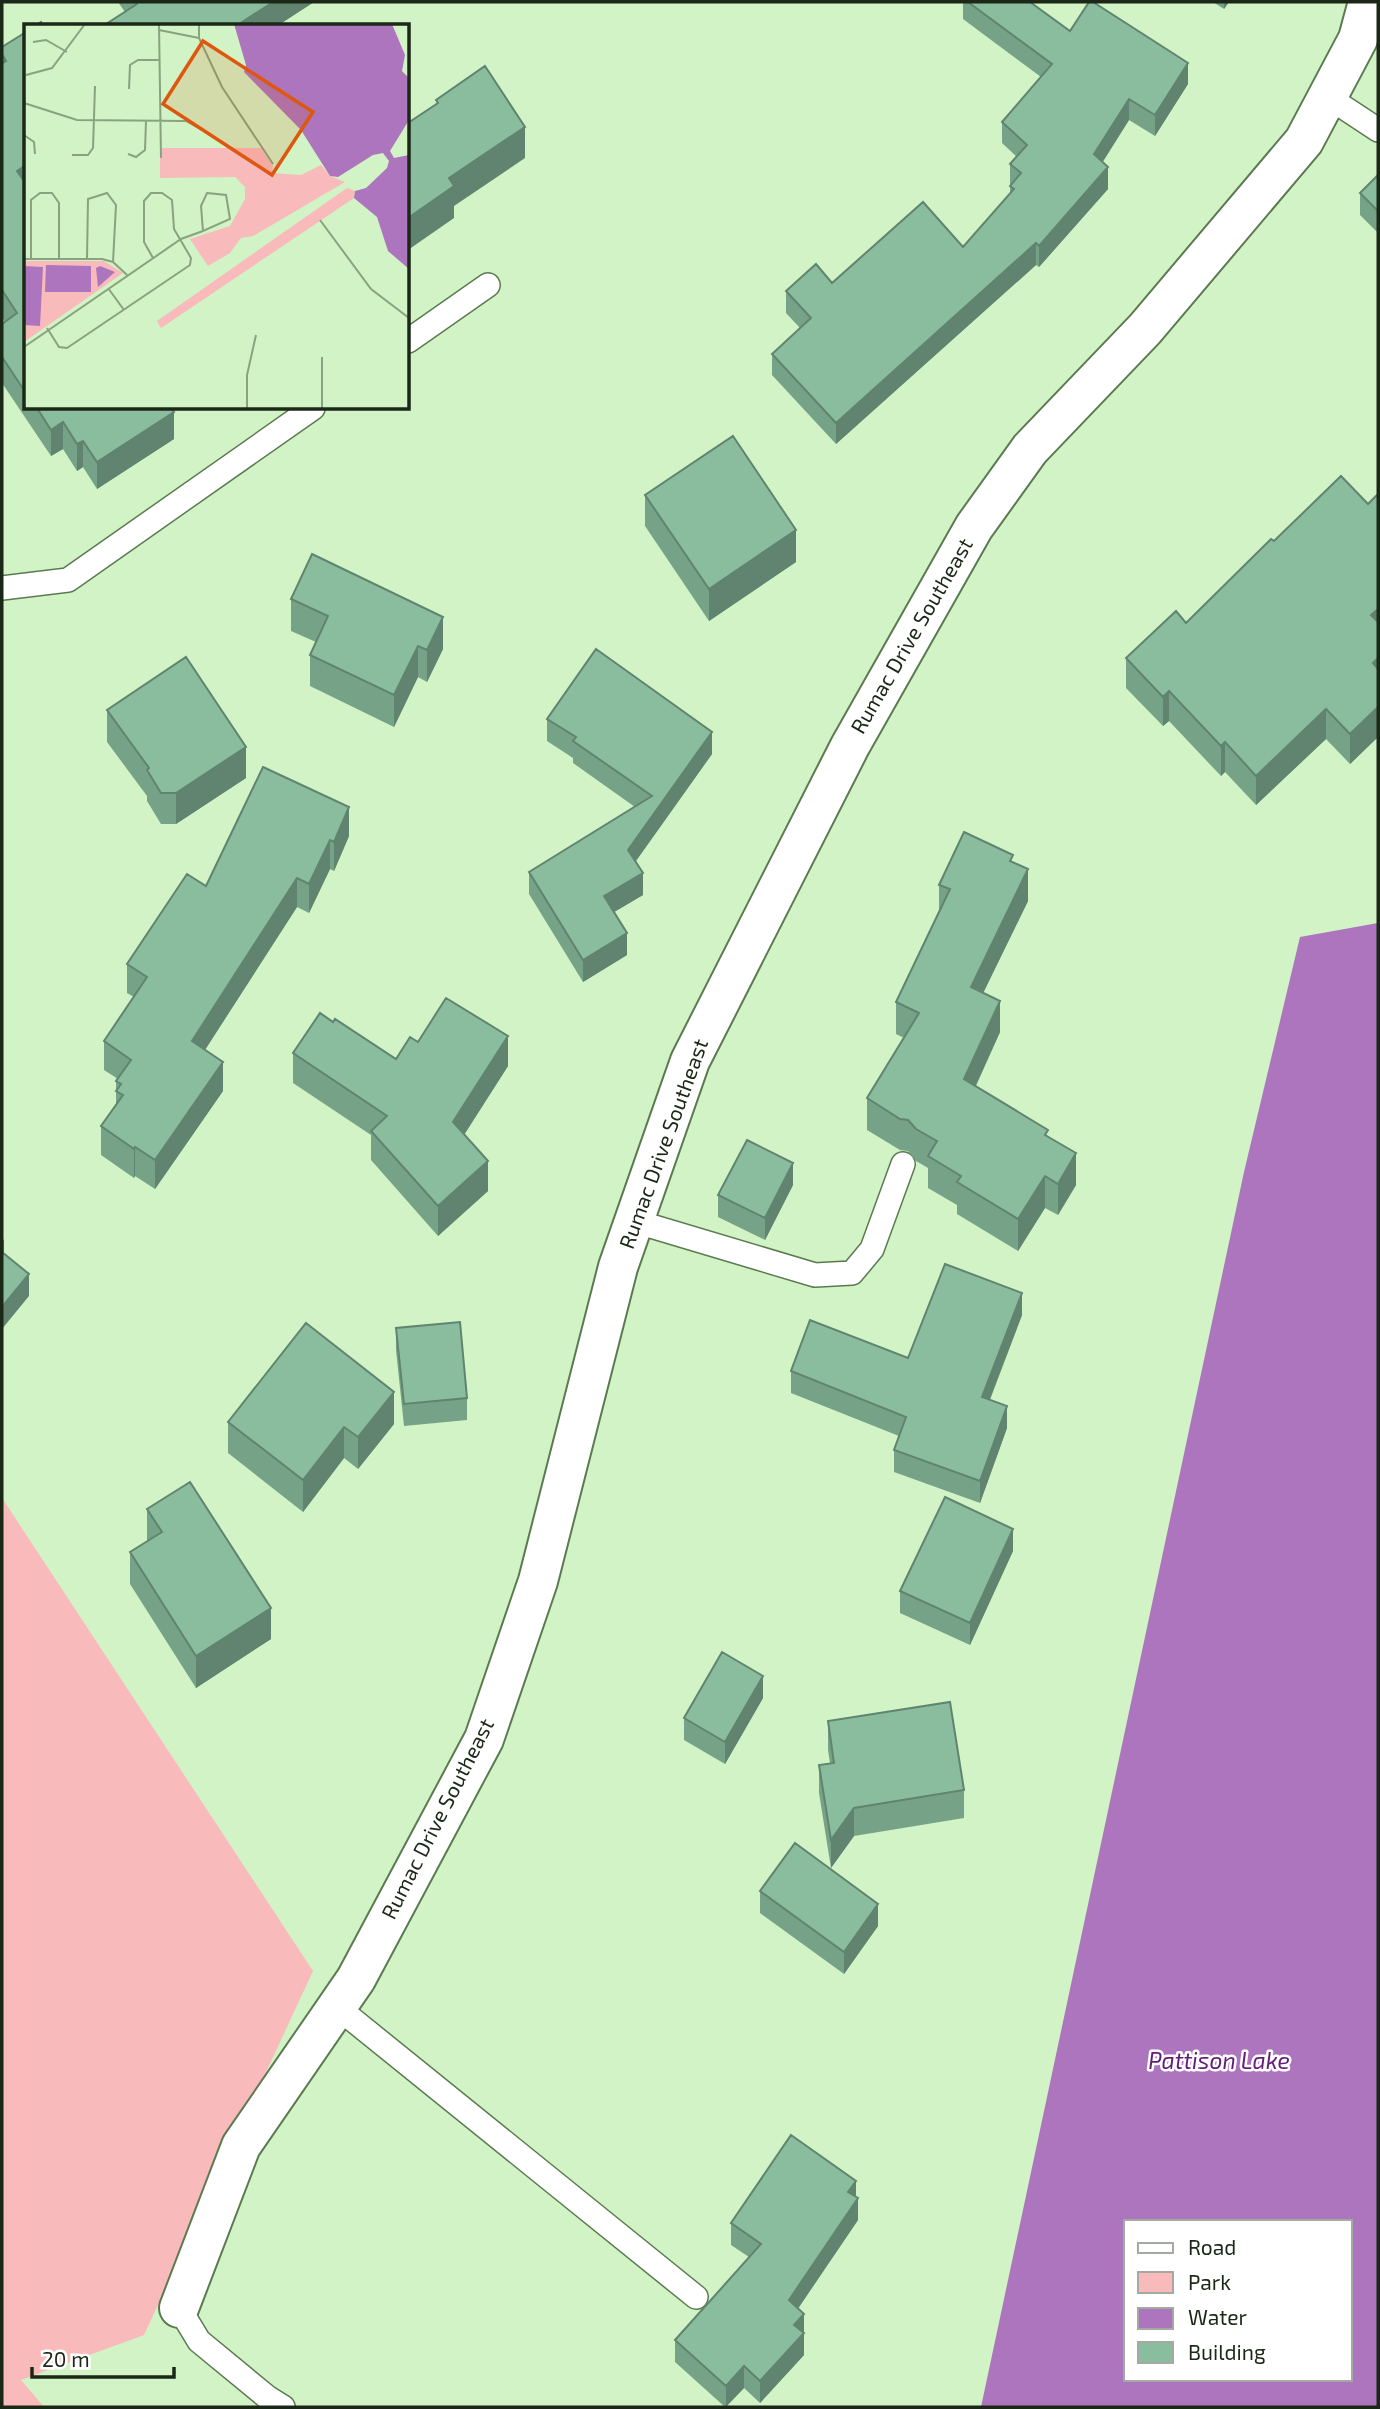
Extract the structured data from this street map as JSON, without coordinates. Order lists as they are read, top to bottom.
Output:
{
  "streets": {
    "street": ["Rumac Drive Southeast"]
  },
  "water": ["Pattison Lake"],
  "legend": [
    "Road",
    "Park",
    "Water",
    "Building"
  ],
  "scale_bar": "20 m"
}
